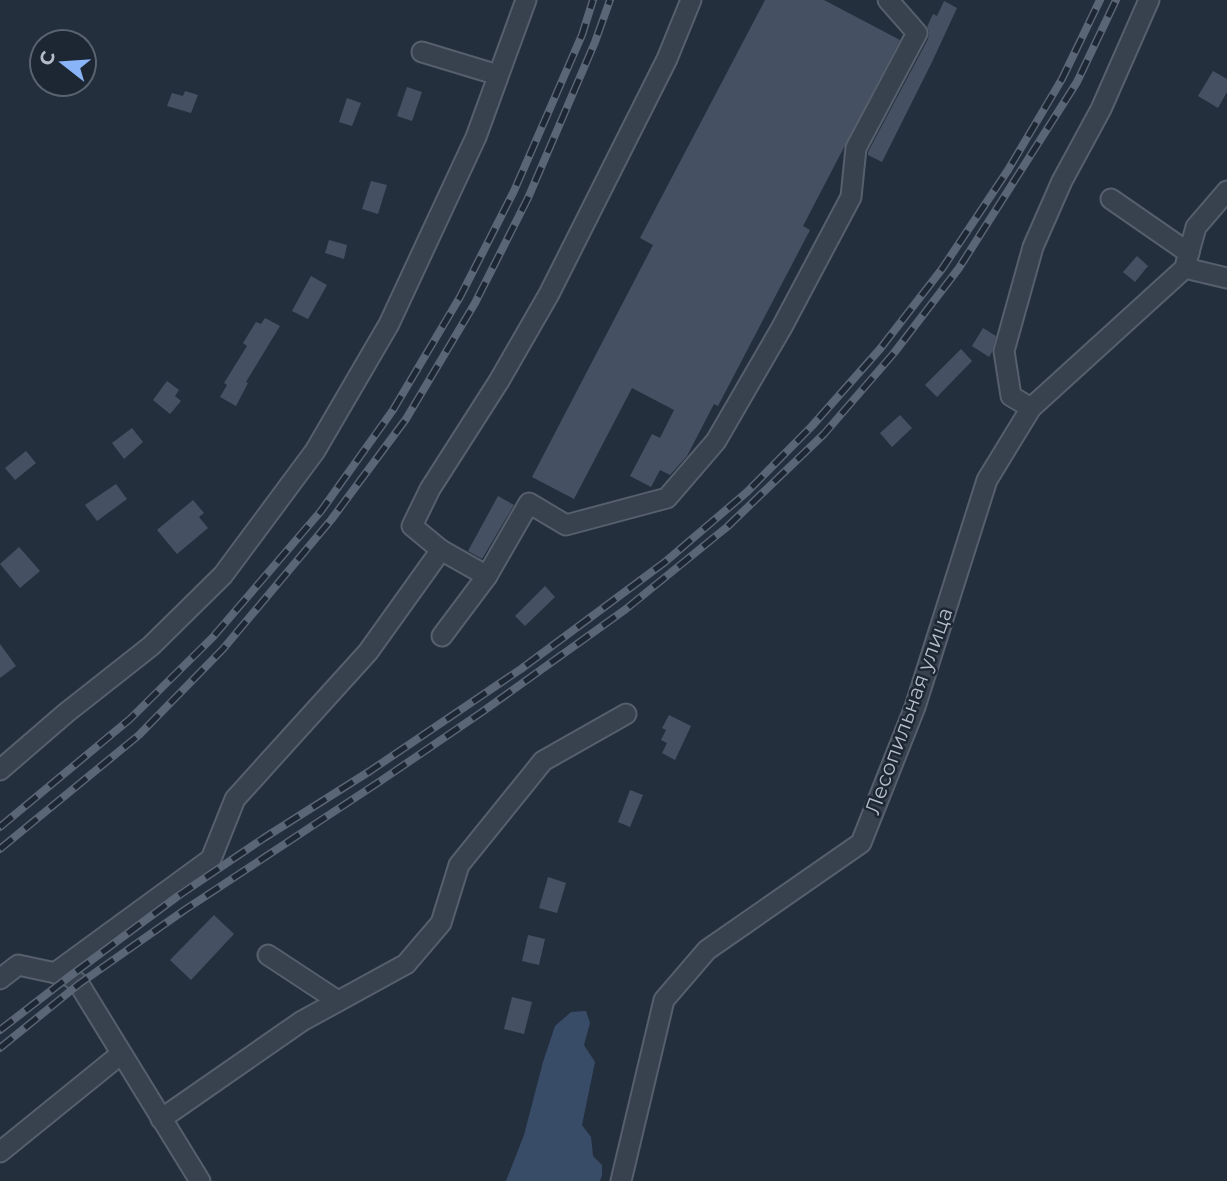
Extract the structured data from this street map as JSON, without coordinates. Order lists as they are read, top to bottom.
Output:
{
  "streets": {
    "street": ["Лесопильная улица"]
  },
  "north": "left"
}
